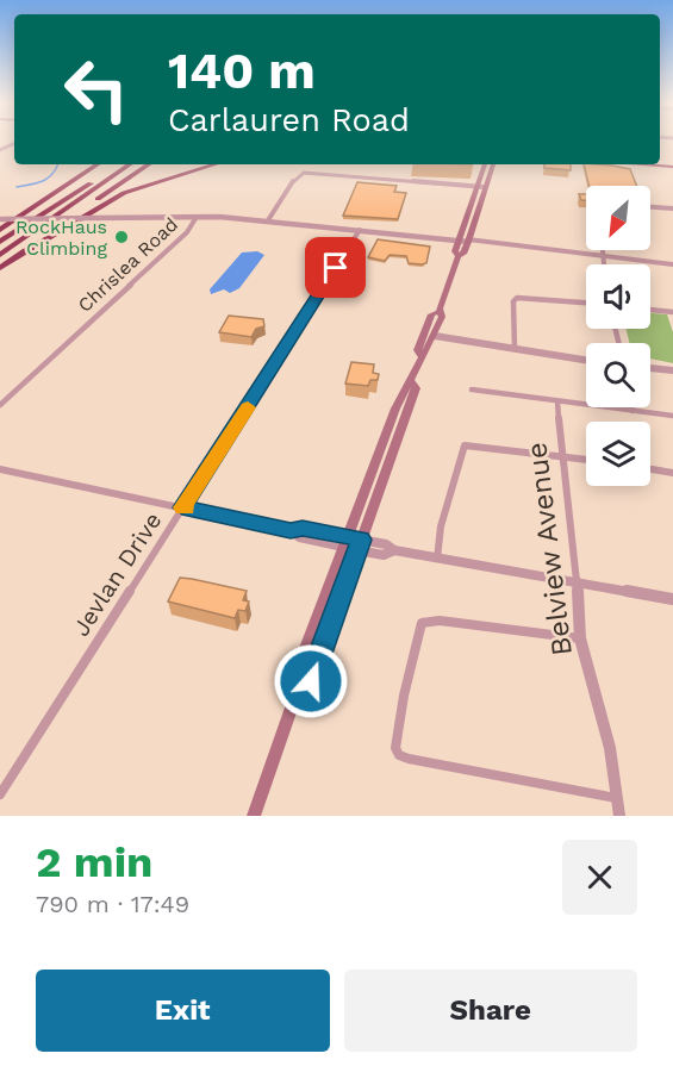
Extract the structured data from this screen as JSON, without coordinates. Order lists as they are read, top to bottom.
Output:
{
  "streets": {
    "street": ["Chrislea Road", "Belview Avenue", "Jevlan Drive"]
  },
  "crossings": [
    ["Chrislea Road", "Jevlan Drive"]
  ],
  "places": ["RockHaus Climbing"],
  "north": "bottom left",
  "page": {
    "turn": ["140 m", "Carlauren Road"],
    "heading": ["2 min", "790 m · 17:49"],
    "buttons": ["Exit", "Share"]
  }
}
